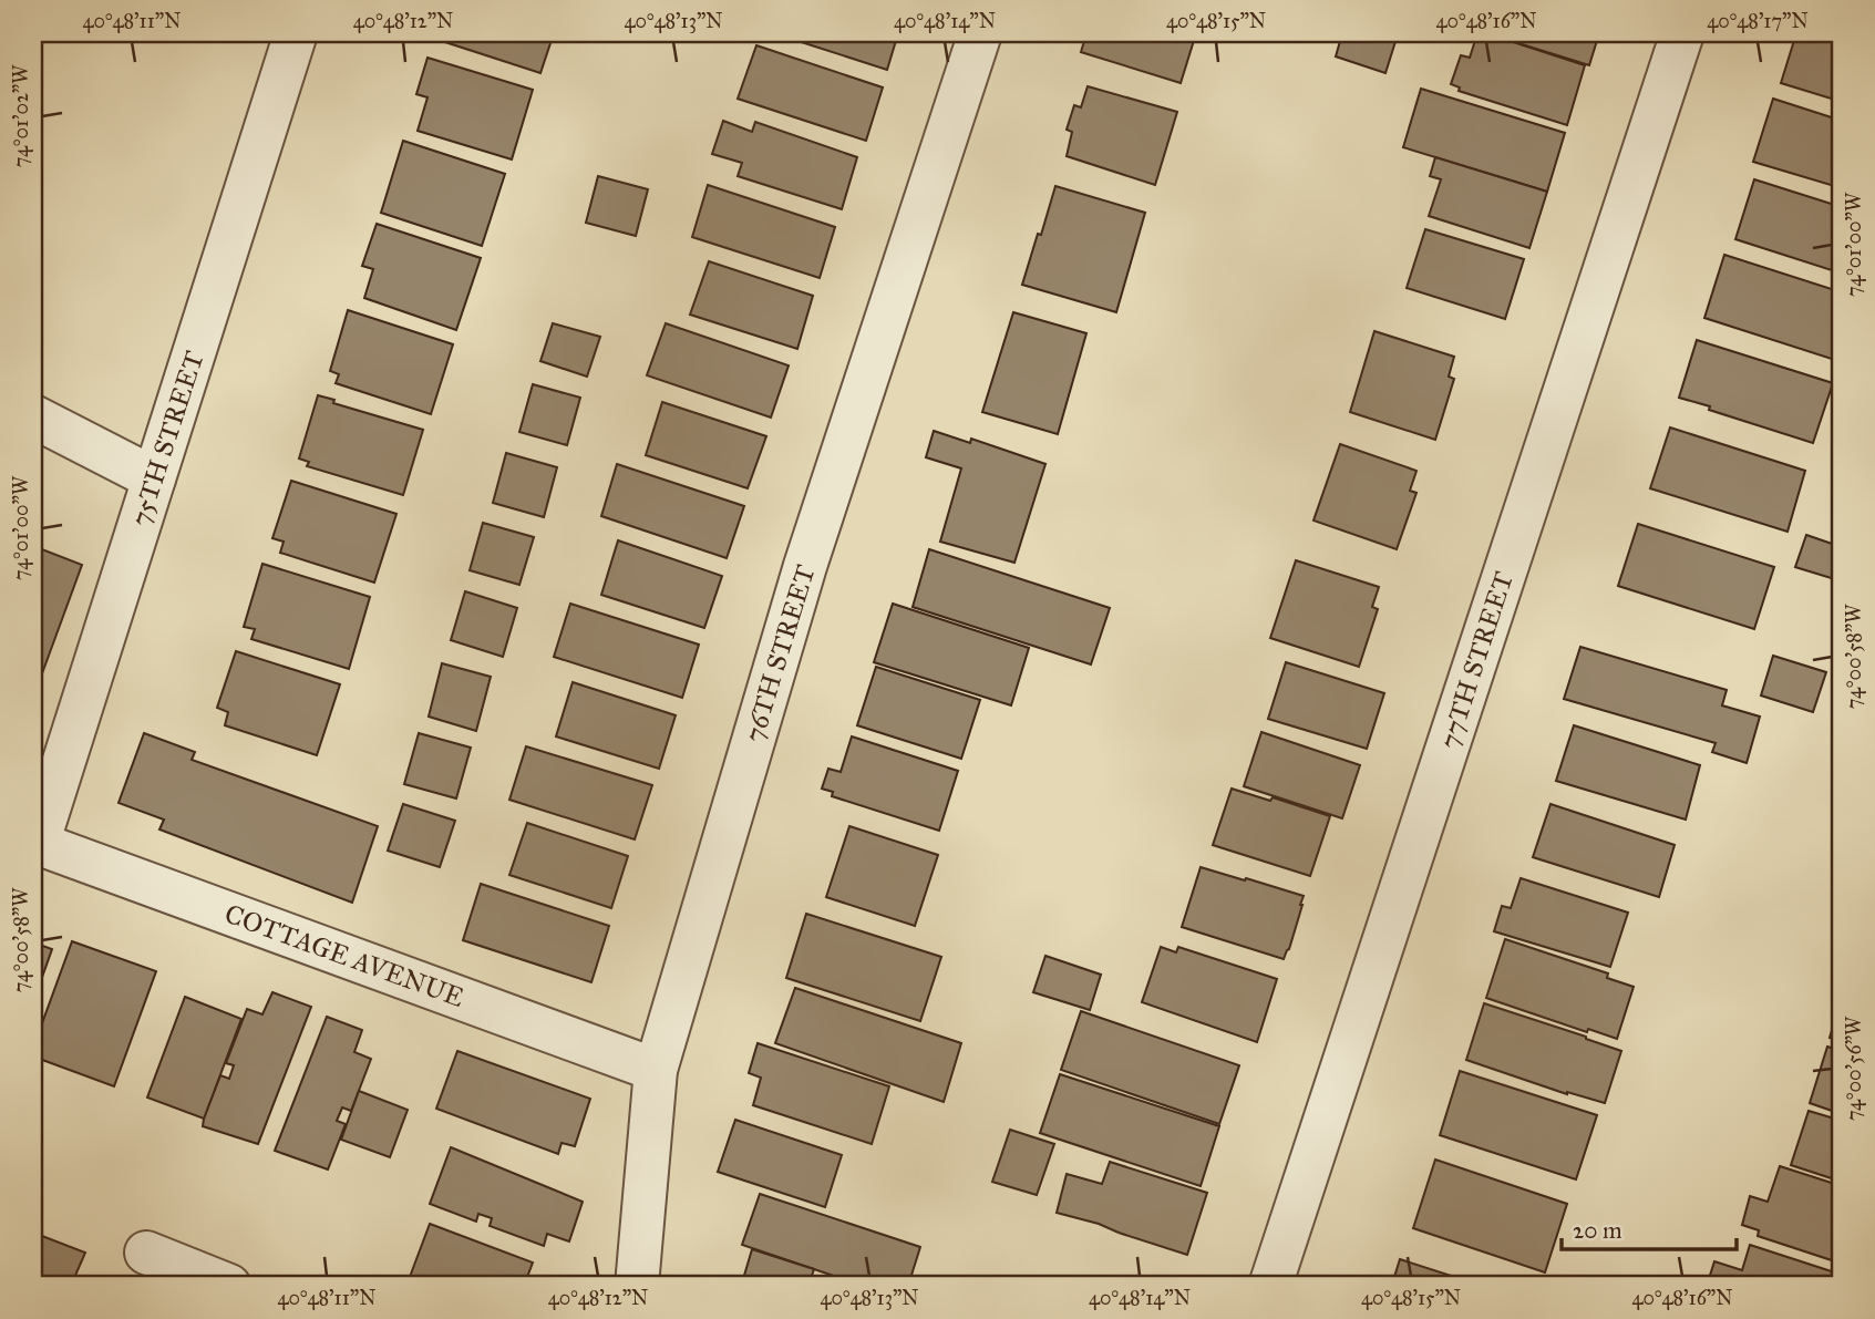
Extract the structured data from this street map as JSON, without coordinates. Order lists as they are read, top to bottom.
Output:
{
  "streets": {
    "street": [
      "75TH STREET",
      "76TH STREET",
      "77TH STREET",
      "COTTAGE AVENUE"
    ]
  },
  "crossings": [
    ["75TH STREET", "COTTAGE AVENUE"],
    ["76TH STREET", "COTTAGE AVENUE"]
  ],
  "scale_bar": "20 m",
  "coordinates": [
    "40°48'11\"N",
    "40°48'12\"N",
    "40°48'13\"N",
    "40°48'14\"N",
    "40°48'15\"N",
    "40°48'16\"N",
    "40°48'17\"N",
    "74°01'02\"W",
    "74°01'00\"W",
    "74°00'58\"W",
    "74°00'56\"W"
  ]
}
